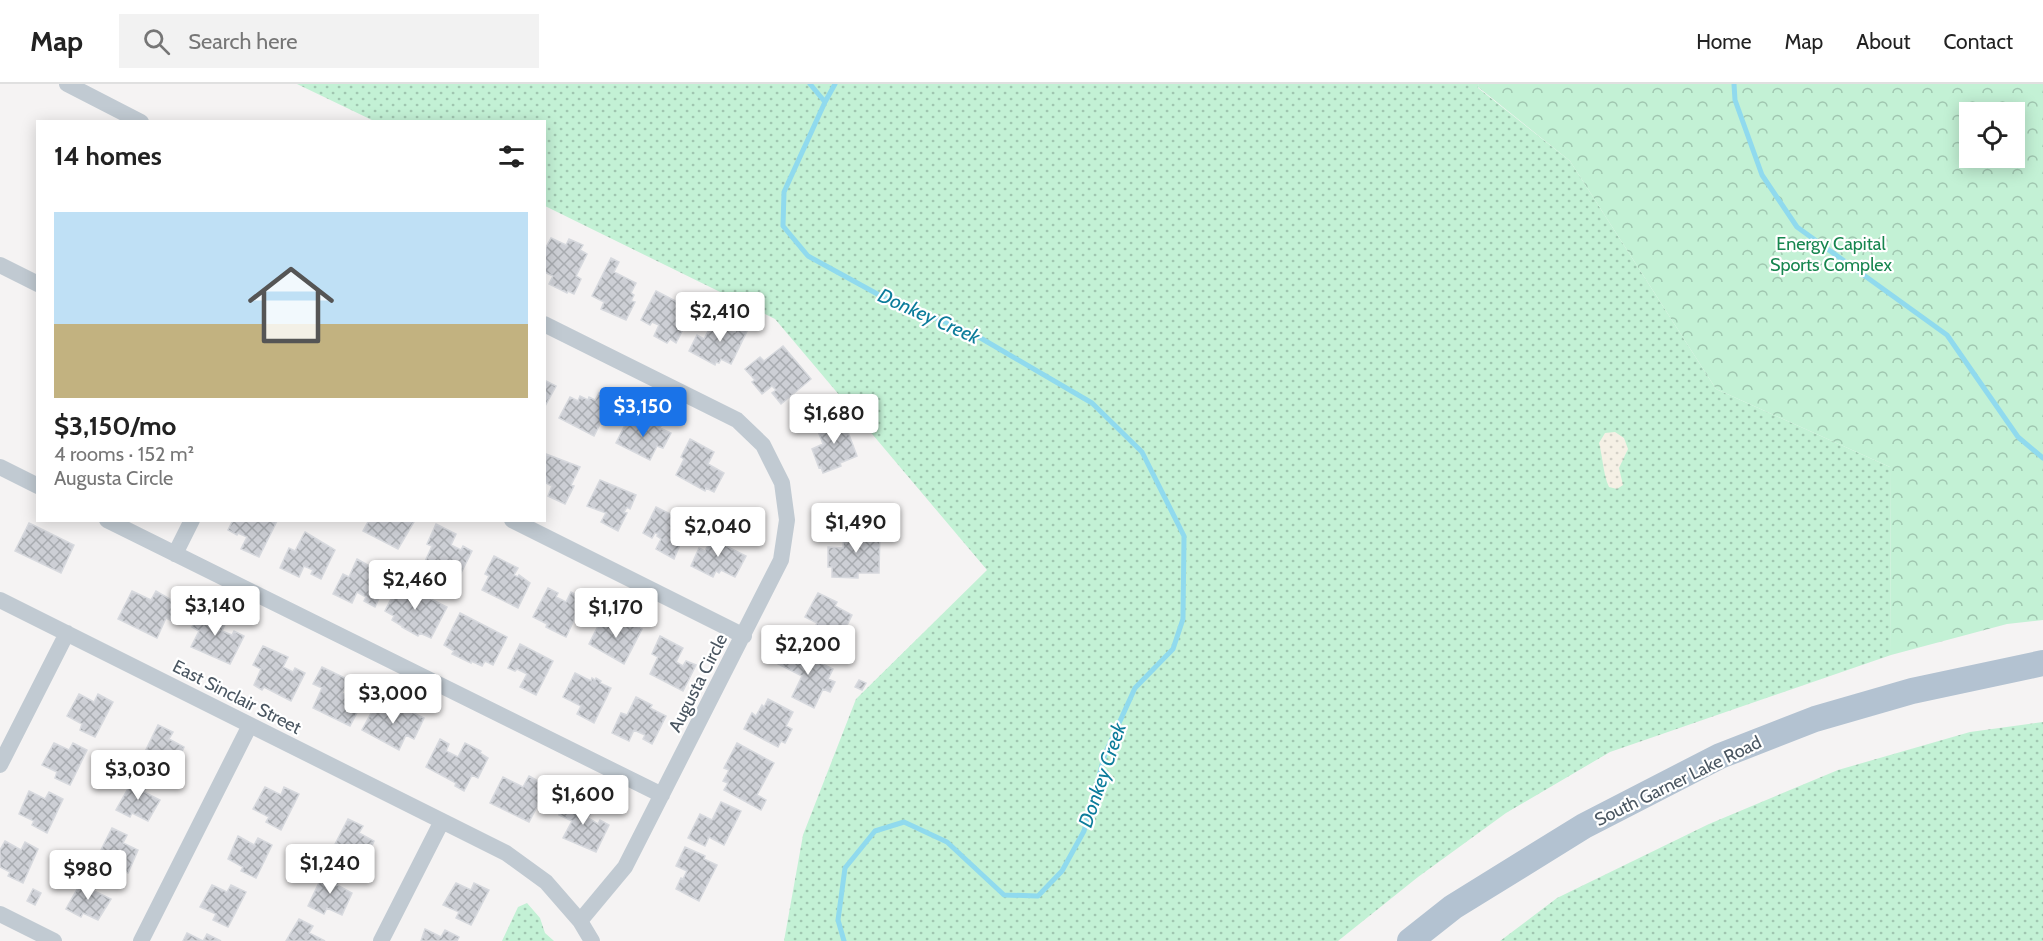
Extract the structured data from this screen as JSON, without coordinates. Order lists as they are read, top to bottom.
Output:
{
  "streets": {
    "main road": ["South Garner Lake Road"],
    "street": ["Augusta Circle", "East Sinclair Street"]
  },
  "crossings": [
    ["Augusta Circle", "East Sinclair Street"]
  ],
  "water": ["Donkey Creek"],
  "parks": ["Energy Capital Sports Complex"],
  "page": {
    "header": "Map",
    "search": "Search here",
    "nav": [
      "Home",
      "Map",
      "About",
      "Contact"
    ],
    "heading": "14 homes",
    "list": [
      {
        "name": "$3,150/mo",
        "note": "4 rooms · 152 m² · Augusta Circle"
      }
    ],
    "price": [
      "$2,410",
      "$3,150",
      "$1,680",
      "$1,490",
      "$2,040",
      "$2,460",
      "$3,140",
      "$1,170",
      "$2,200",
      "$3,000",
      "$3,030",
      "$1,600",
      "$1,240",
      "$980"
    ]
  }
}
